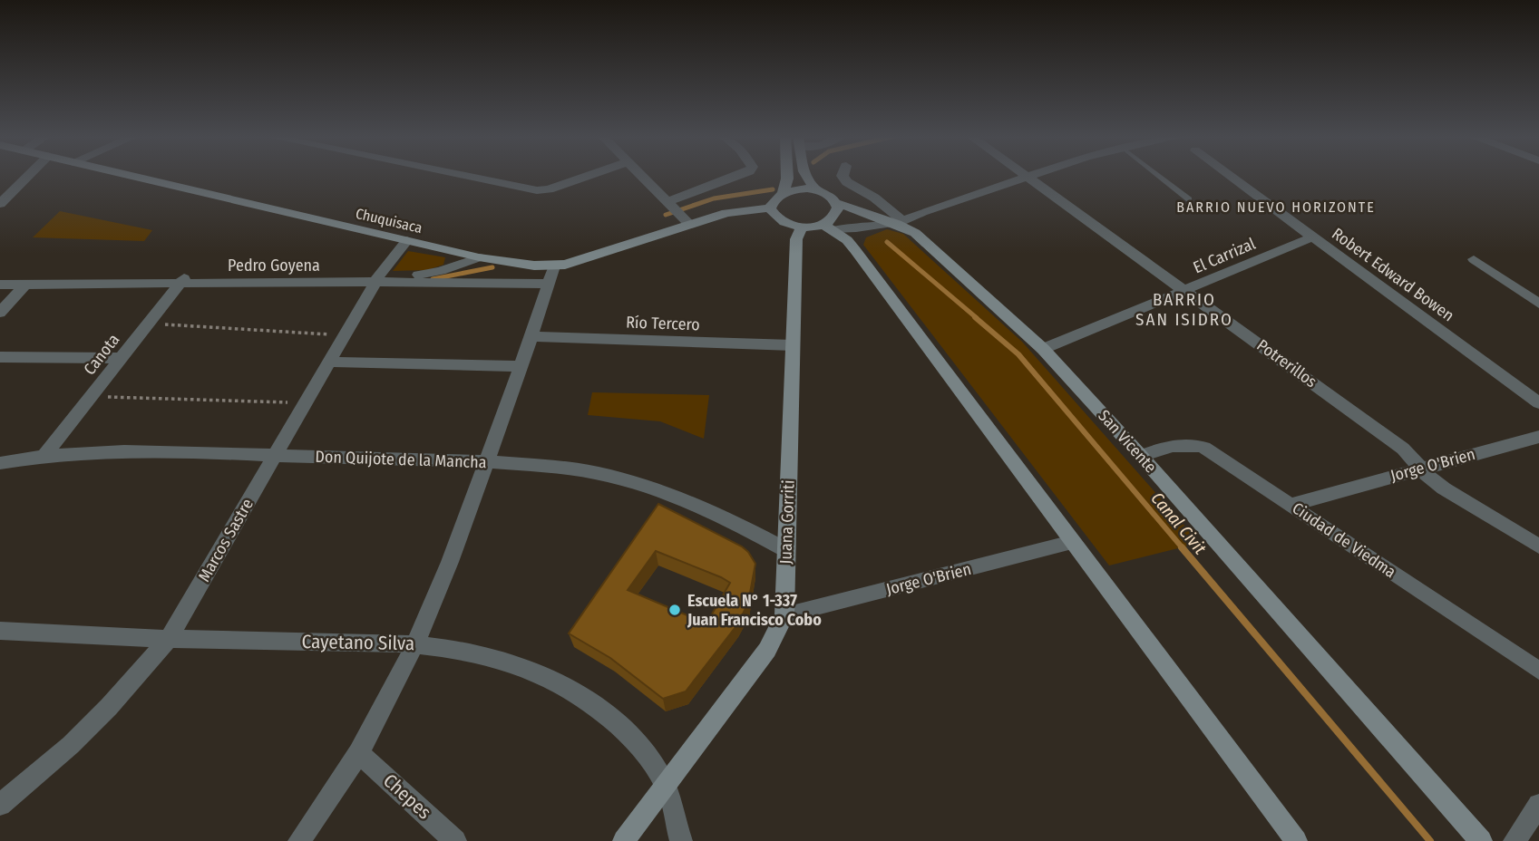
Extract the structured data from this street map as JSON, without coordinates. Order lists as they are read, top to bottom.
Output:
{
  "streets": {
    "main road": ["Chuquisaca", "San Vicente", "Juana Gorriti"],
    "street": [
      "El Carrizal",
      "Pedro Goyena",
      "Robert Edward Bowen",
      "Río Tercero",
      "Canota",
      "Potrerillos",
      "Don Quijote de la Mancha",
      "Jorge O'Brien",
      "Marcos Sastre",
      "Ciudad de Viedma",
      "Cayetano Silva",
      "Chepes"
    ]
  },
  "crossings": [
    ["Chuquisaca", "Pedro Goyena"],
    ["Chuquisaca", "San Vicente"],
    ["Chuquisaca", "Juana Gorriti"],
    ["Chuquisaca", "Marcos Sastre"],
    ["El Carrizal", "Robert Edward Bowen"],
    ["El Carrizal", "Potrerillos"],
    ["El Carrizal", "San Vicente"],
    ["Pedro Goyena", "Canota"],
    ["Pedro Goyena", "Marcos Sastre"],
    ["Río Tercero", "Juana Gorriti"],
    ["Canota", "Don Quijote de la Mancha"],
    ["Potrerillos", "Jorge O'Brien"],
    ["San Vicente", "Juana Gorriti"],
    ["San Vicente", "Ciudad de Viedma"],
    ["Don Quijote de la Mancha", "Juana Gorriti"],
    ["Don Quijote de la Mancha", "Marcos Sastre"],
    ["Jorge O'Brien", "Juana Gorriti"],
    ["Jorge O'Brien", "Ciudad de Viedma"],
    ["Juana Gorriti", "Cayetano Silva"],
    ["Marcos Sastre", "Cayetano Silva"]
  ],
  "districts": ["BARRIO NUEVO HORIZONTE", "BARRIO SAN ISIDRO"],
  "water": ["Canal Civit"],
  "places": ["Escuela N° 1-337 Juan Francisco Cobo"]
}
